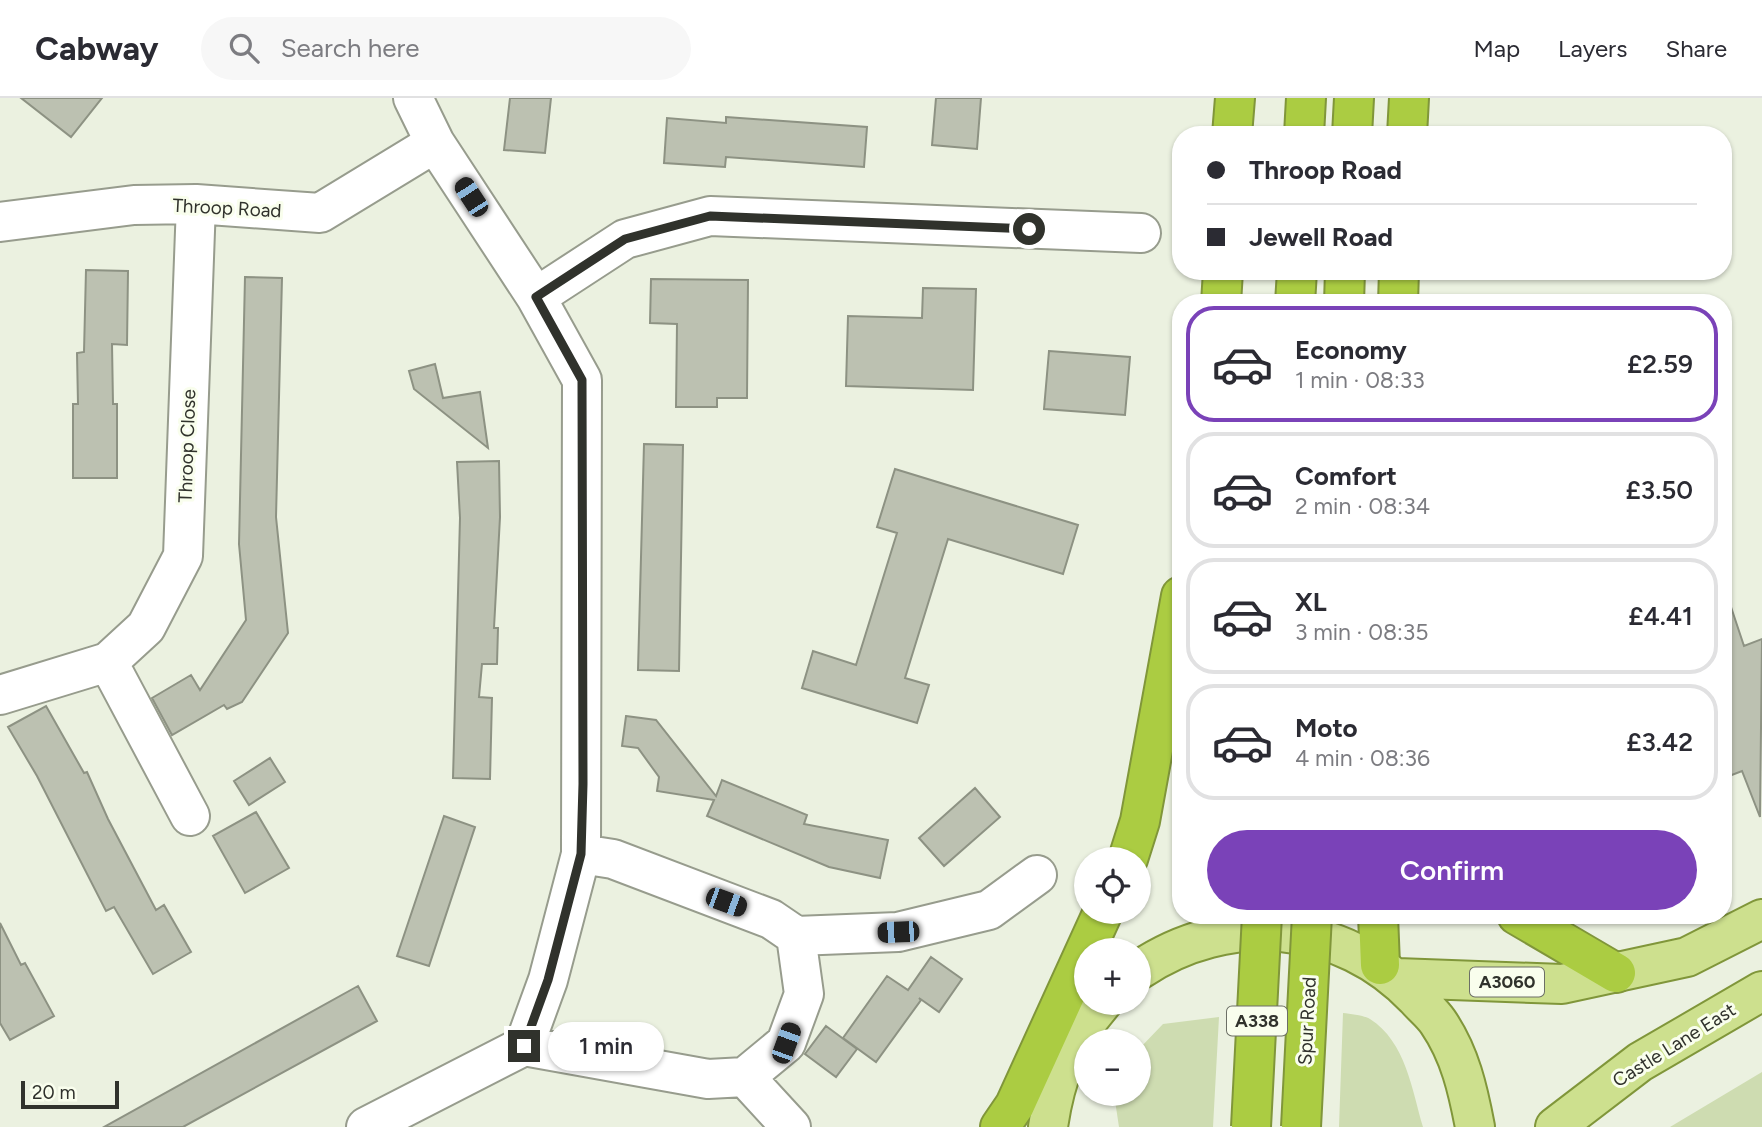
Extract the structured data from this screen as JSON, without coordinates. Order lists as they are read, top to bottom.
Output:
{
  "streets": {
    "highway": ["A338", "Spur Road"],
    "main road": ["A3060", "Castle Lane East"],
    "street": ["Throop Road", "Throop Close"]
  },
  "crossings": [
    ["Throop Road", "Throop Close"]
  ],
  "scale_bar": "20 m",
  "page": {
    "header": "Cabway",
    "search": "Search here",
    "nav": ["Map", "Layers", "Share"],
    "banner": ["Throop Road", "Jewell Road"],
    "list": [
      {
        "name": "Economy",
        "note": "1 min · 08:33",
        "value": "£2.59"
      },
      {
        "name": "Comfort",
        "note": "2 min · 08:34",
        "value": "£3.50"
      },
      {
        "name": "XL",
        "note": "3 min · 08:35",
        "value": "£4.41"
      },
      {
        "name": "Moto",
        "note": "4 min · 08:36",
        "value": "£3.42"
      }
    ],
    "buttons": "Confirm",
    "map_buttons": ["+", "−"],
    "bubble": "1 min",
    "scale": "20 m"
  }
}
